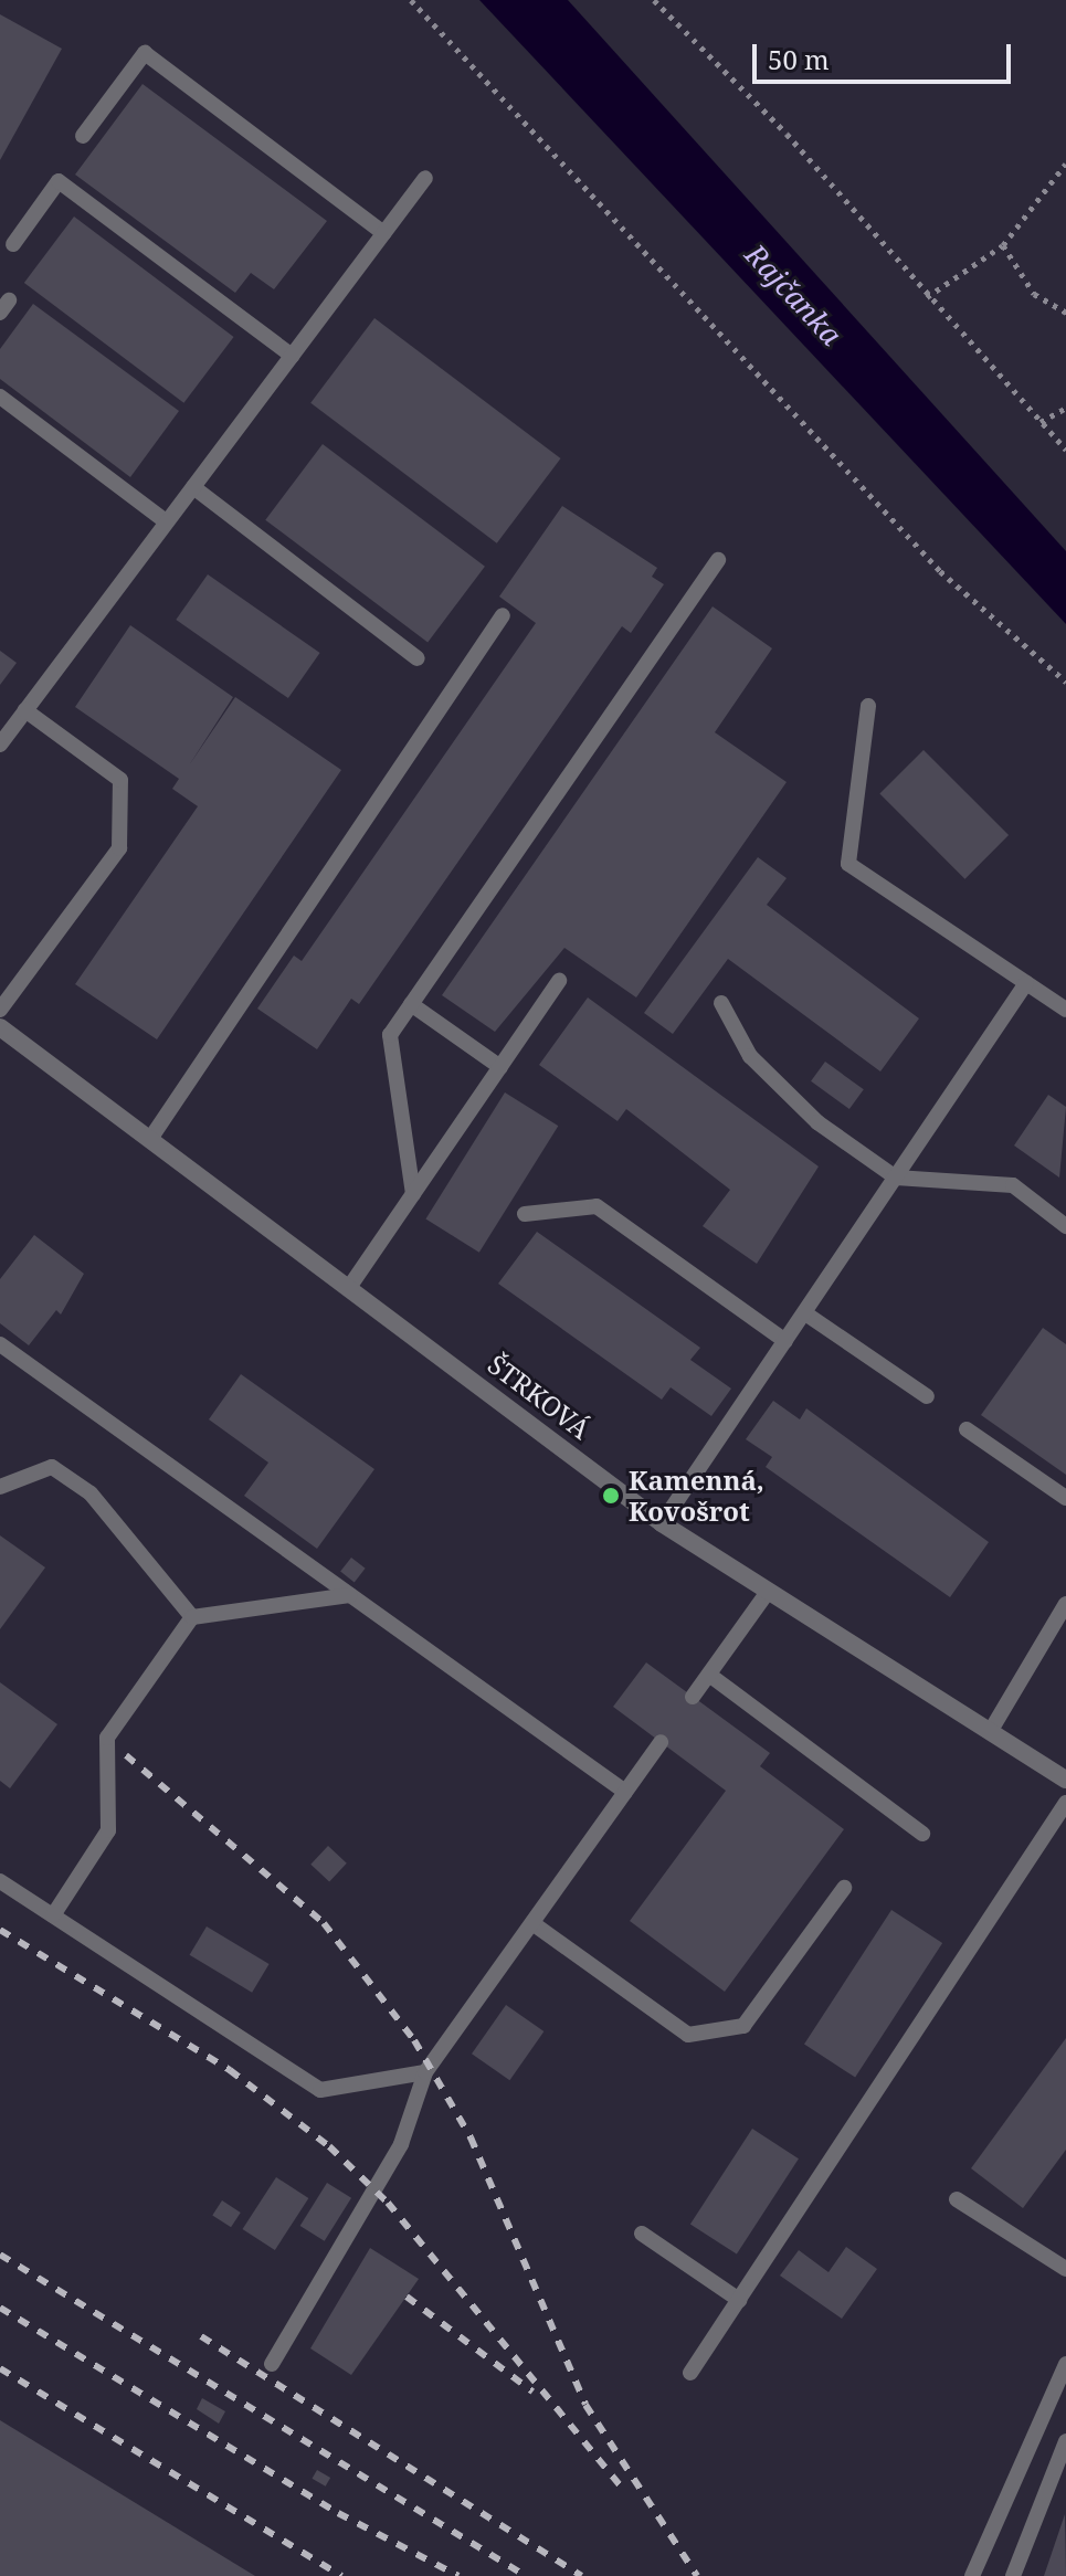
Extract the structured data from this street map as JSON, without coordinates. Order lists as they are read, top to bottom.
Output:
{
  "streets": {
    "street": ["ŠTRKOVÁ"]
  },
  "water": ["Rajčanka"],
  "places": ["Kamenná, Kovošrot"],
  "scale_bar": "50 m"
}
